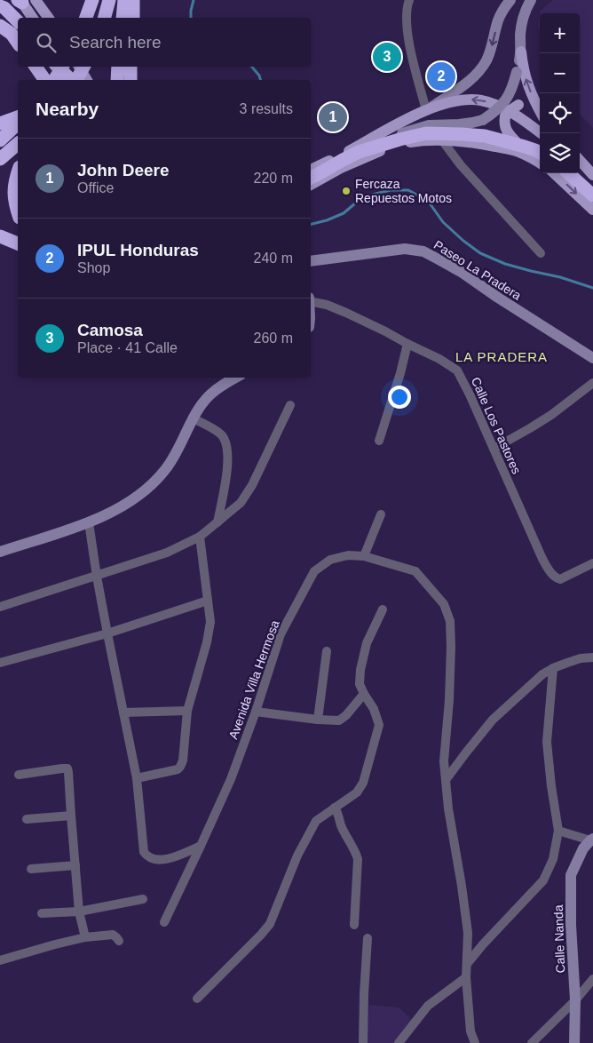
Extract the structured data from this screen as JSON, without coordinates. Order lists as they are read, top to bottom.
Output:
{
  "streets": {
    "street": [
      "Paseo La Pradera",
      "Calle Los Pastores",
      "Avenida Villa Hermosa",
      "Calle Nanda"
    ]
  },
  "districts": ["LA PRADERA"],
  "places": ["Fercaza Repuestos Motos"],
  "page": {
    "map_buttons": ["+", "−"],
    "search": "Search here",
    "pins": ["3", "2", "1"],
    "heading": ["Nearby", "3 results"],
    "list": [
      {
        "mark": "1",
        "name": "John Deere",
        "note": "Office",
        "value": "220 m"
      },
      {
        "mark": "2",
        "name": "IPUL Honduras",
        "note": "Shop",
        "value": "240 m"
      },
      {
        "mark": "3",
        "name": "Camosa",
        "note": "Place · 41 Calle",
        "value": "260 m"
      }
    ]
  }
}
